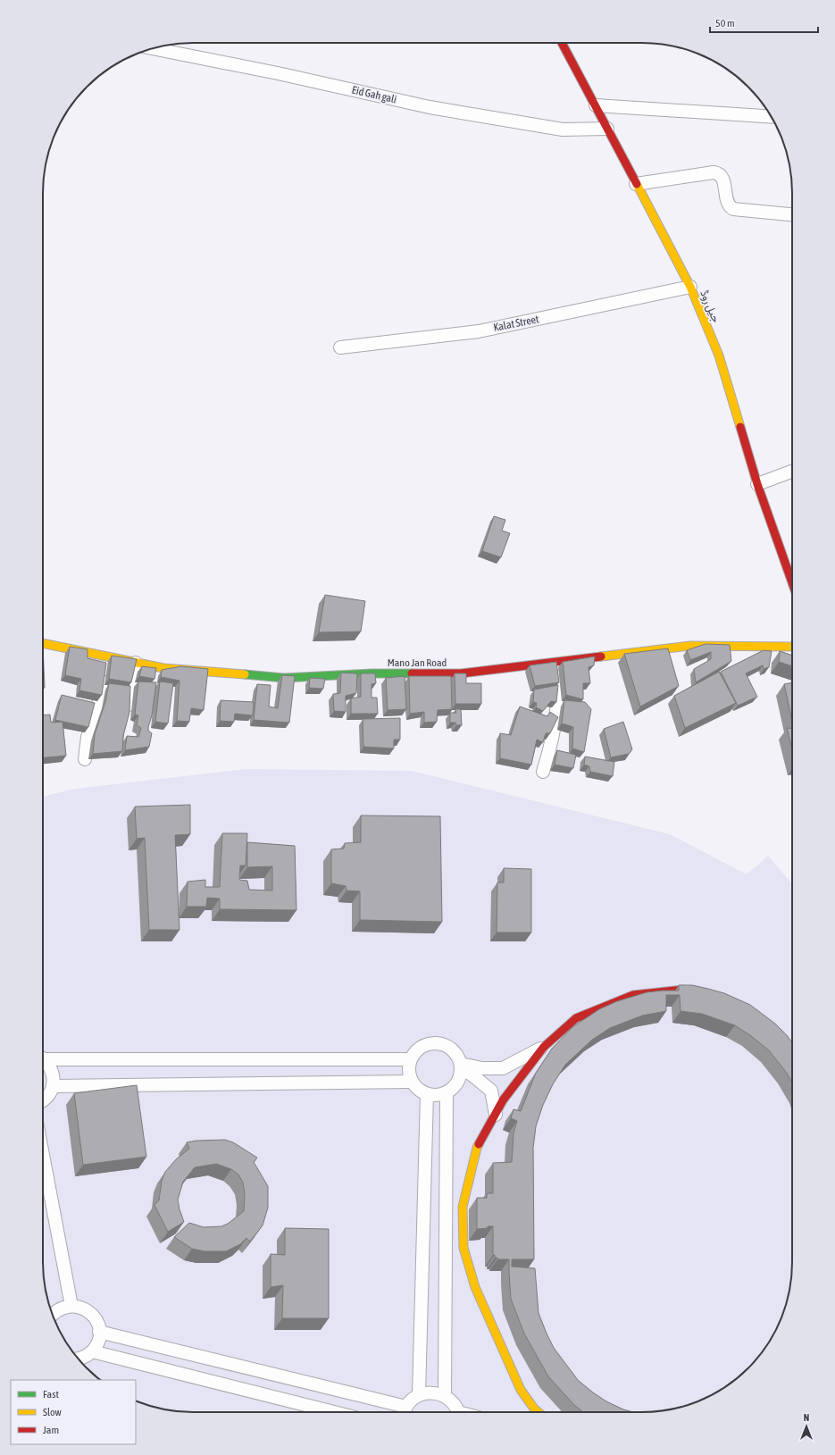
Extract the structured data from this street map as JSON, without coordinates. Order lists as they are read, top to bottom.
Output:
{
  "streets": {
    "street": [
      "Eid Gah gali",
      "جیل روڈ",
      "Kalat Street",
      "Mano Jan Road"
    ]
  },
  "crossings": [
    ["Eid Gah gali", "جیل روڈ"],
    ["جیل روڈ", "Kalat Street"]
  ],
  "legend": ["Fast", "Slow", "Jam"],
  "scale_bar": "50 m",
  "north": "top"
}
